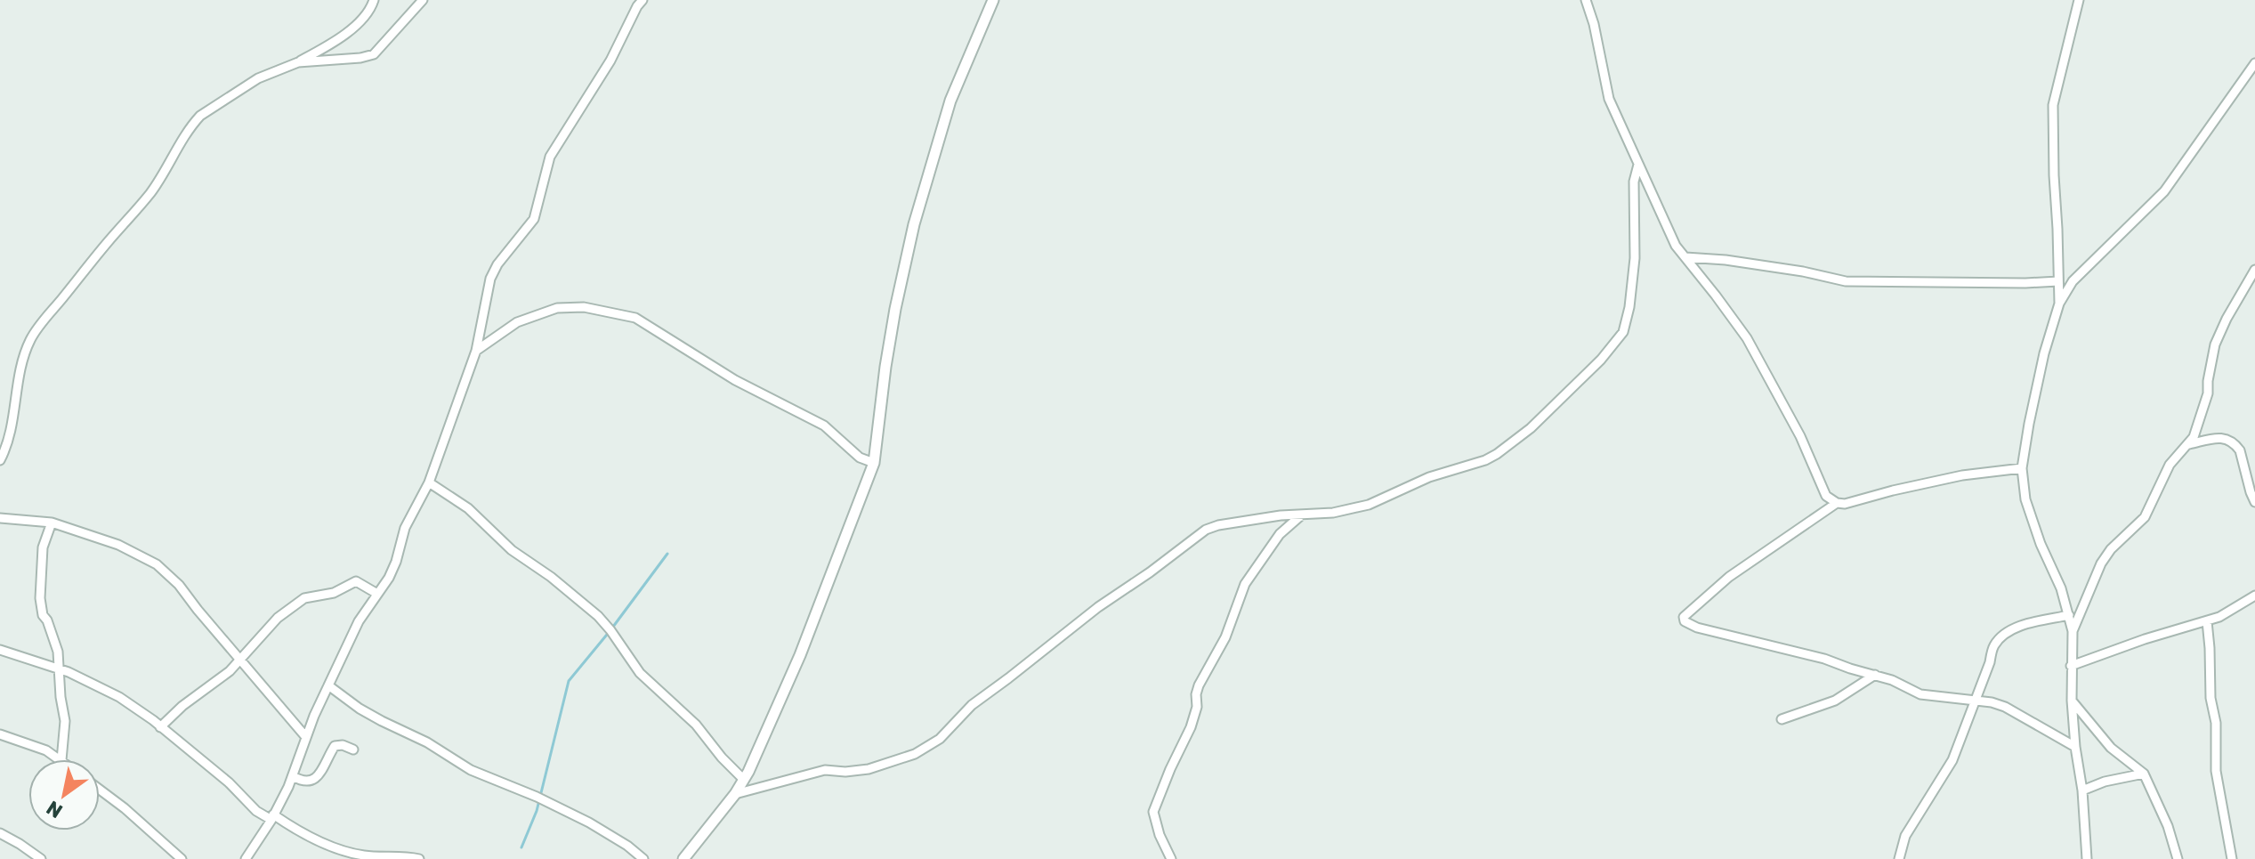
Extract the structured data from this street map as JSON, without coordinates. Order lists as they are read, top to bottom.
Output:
{
  "north": "bottom left"
}
